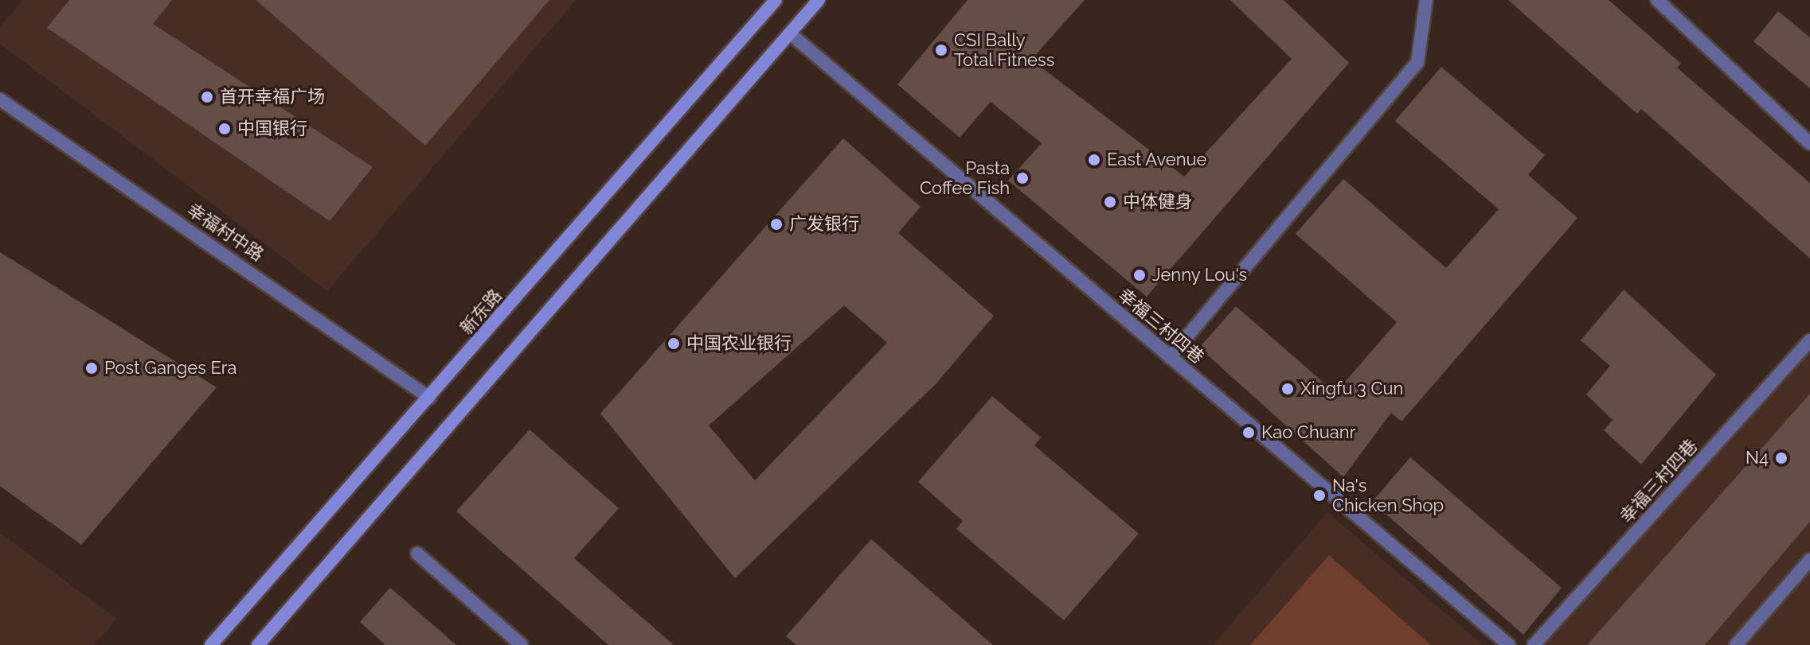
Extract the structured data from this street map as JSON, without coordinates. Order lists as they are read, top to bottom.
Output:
{
  "streets": {
    "main road": ["新东路"],
    "street": ["幸福村中路", "幸福三村四巷"]
  },
  "crossings": [
    ["幸福村中路", "新东路"]
  ],
  "places": [
    "CSI Bally Total Fitness",
    "首开幸福广场",
    "中国银行",
    "East Avenue",
    "Pasta Coffee Fish",
    "中体健身",
    "广发银行",
    "Jenny Lou's",
    "中国农业银行",
    "Post Ganges Era",
    "Xingfu 3 Cun",
    "Kao Chuanr",
    "N4",
    "Na's Chicken Shop"
  ]
}
